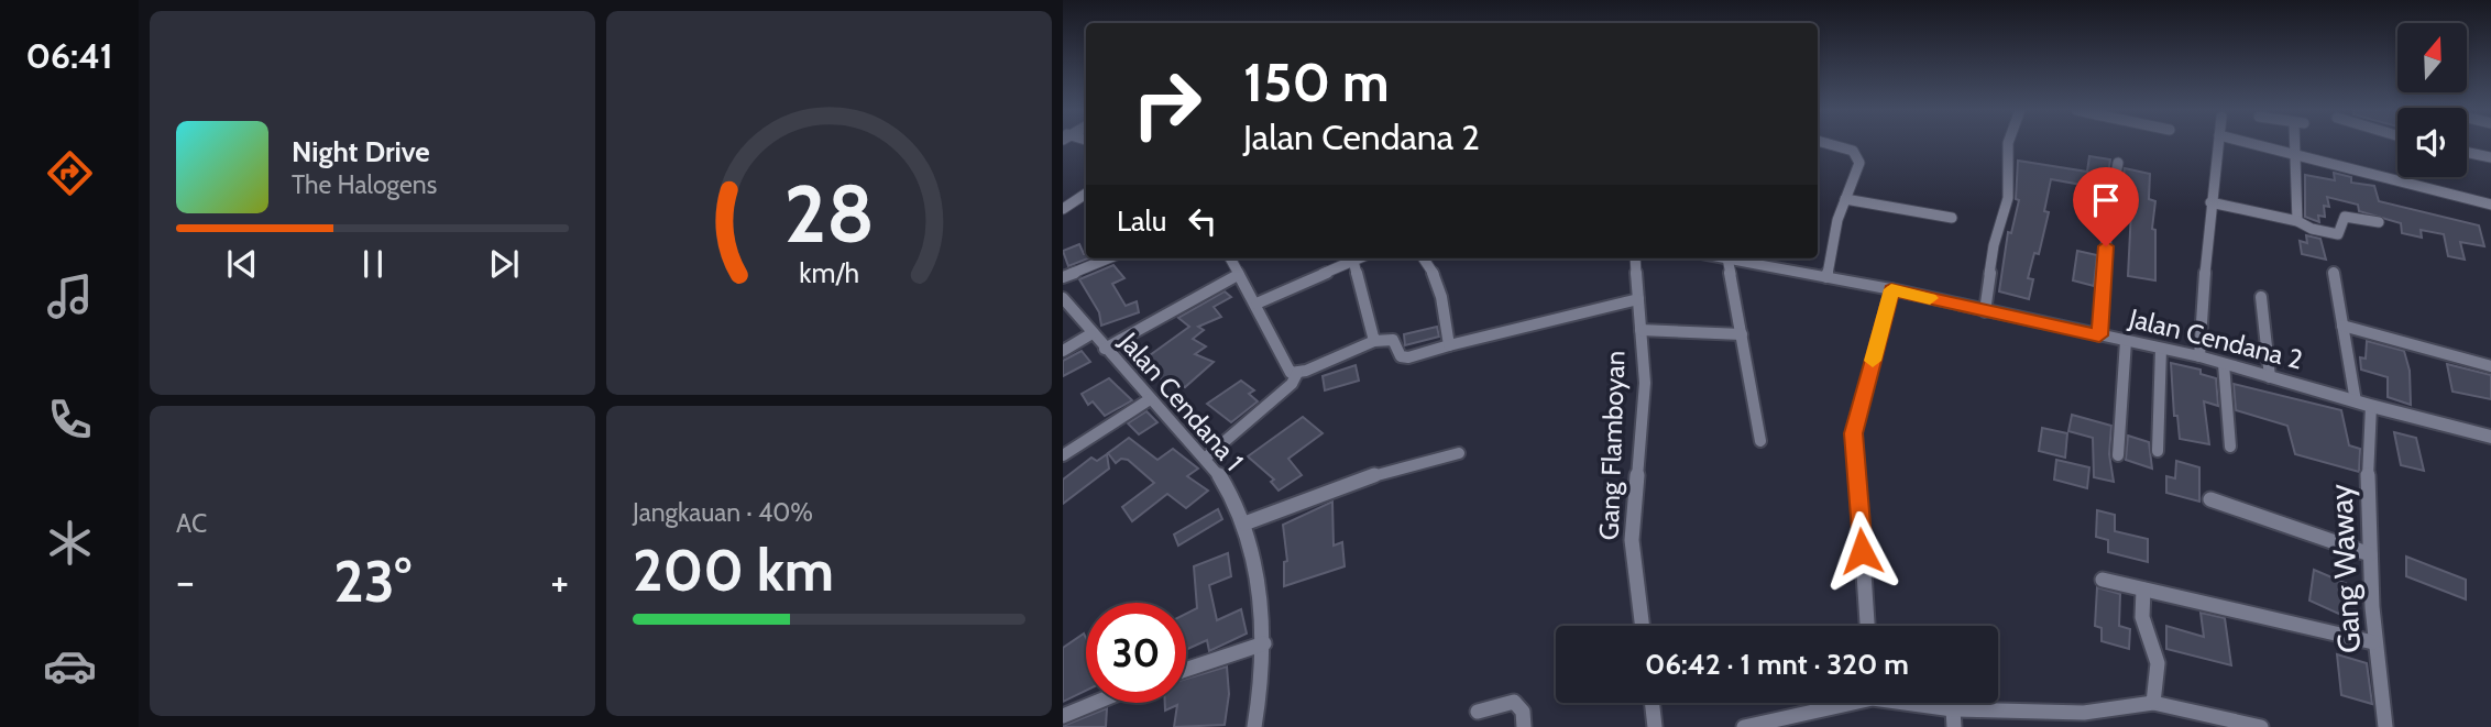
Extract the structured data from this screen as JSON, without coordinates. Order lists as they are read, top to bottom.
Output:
{
  "streets": {
    "street": [
      "Jalan Cendana 2",
      "Jalan Cendana 1",
      "Gang Flamboyan",
      "Gang Waway"
    ]
  },
  "crossings": [
    ["Jalan Cendana 2", "Gang Waway"]
  ],
  "north": "top",
  "page": {
    "tabs": "06:41",
    "turn": ["150 m", "Jalan Cendana 2"],
    "song": ["Night Drive", "The Halogens"],
    "then": "Lalu",
    "tile": [
      "AC",
      ["Jangkauan · 40%", "200 km"]
    ],
    "heat": ["−", "23°", "+"],
    "limit": "30",
    "trip": "06:42 · 1 mnt · 320 m",
    "gauge": ["28", "km/h"]
  }
}
